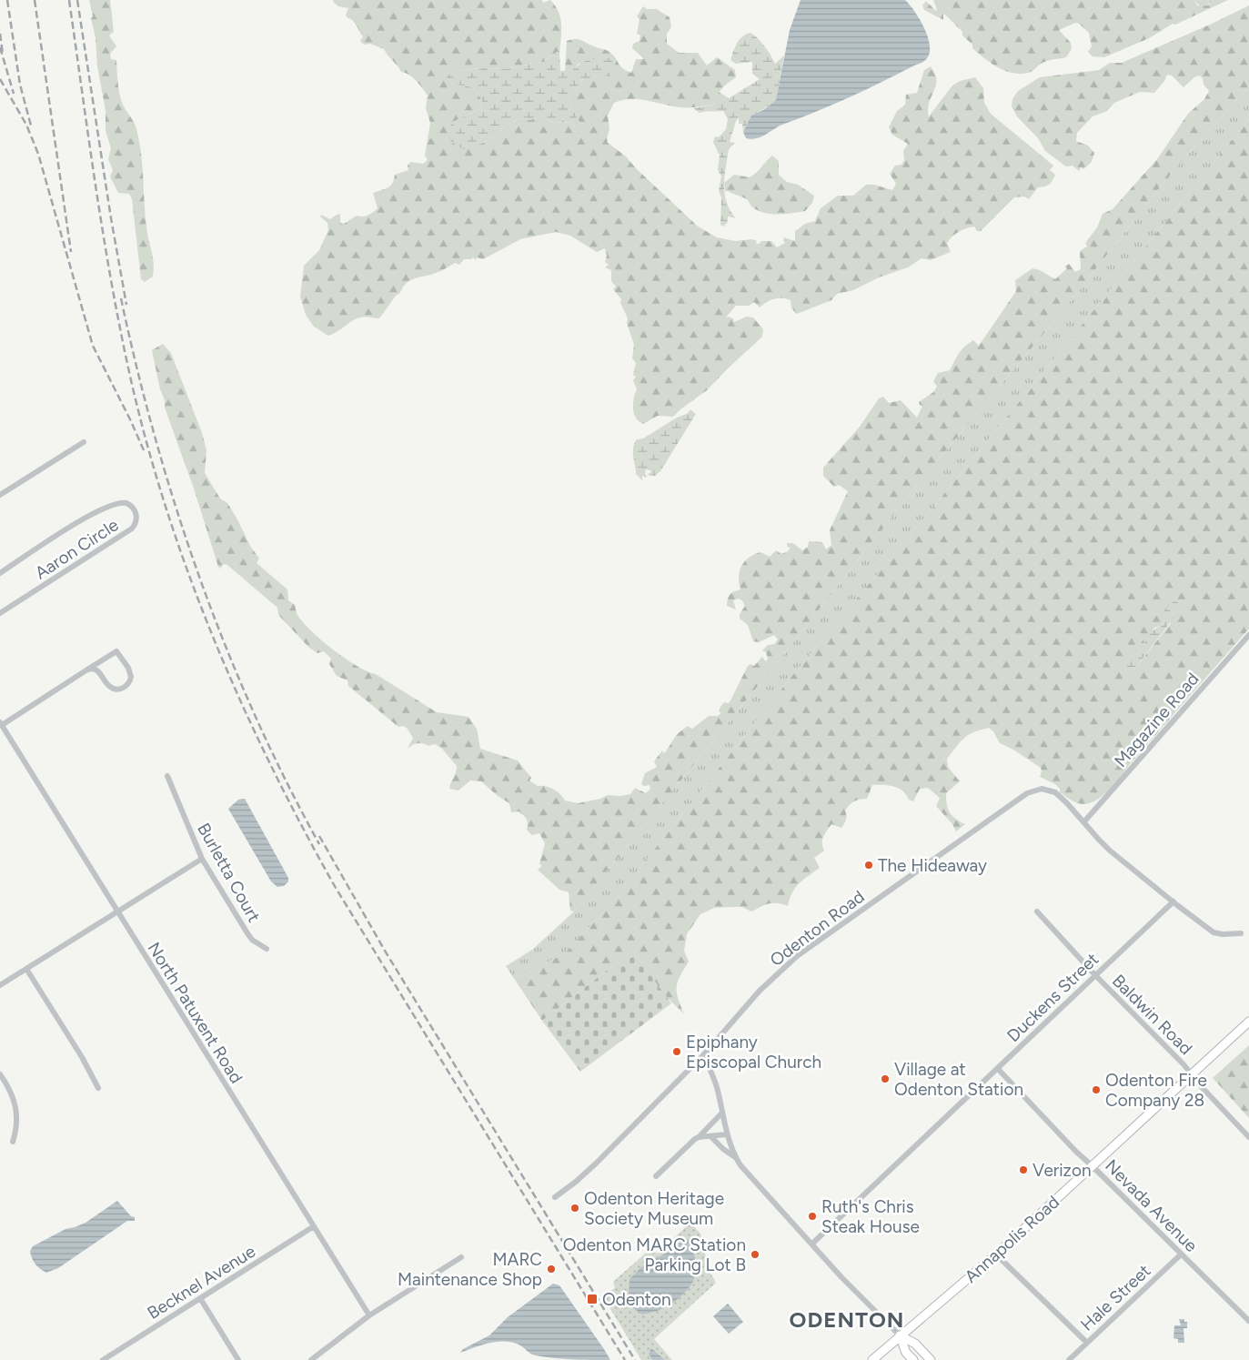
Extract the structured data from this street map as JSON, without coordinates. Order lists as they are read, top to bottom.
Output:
{
  "streets": {
    "main road": ["Annapolis Road"],
    "street": [
      "Aaron Circle",
      "Magazine Road",
      "Burletta Court",
      "Odenton Road",
      "Duckens Street",
      "North Patuxent Road",
      "Baldwin Road",
      "Nevada Avenue",
      "Becknel Avenue",
      "Hale Street"
    ]
  },
  "crossings": [
    ["Magazine Road", "Odenton Road"],
    ["Odenton Road", "Duckens Street"],
    ["Duckens Street", "Baldwin Road"],
    ["Duckens Street", "Nevada Avenue"],
    ["North Patuxent Road", "Becknel Avenue"],
    ["Baldwin Road", "Annapolis Road"],
    ["Nevada Avenue", "Annapolis Road"],
    ["Nevada Avenue", "Hale Street"]
  ],
  "districts": ["ODENTON"],
  "places": {
    "other": [
      "The Hideaway",
      "Epiphany Episcopal Church",
      "Village at Odenton Station",
      "Odenton Fire Company 28",
      "Verizon",
      "Odenton Heritage Society Museum",
      "Ruth's Chris Steak House",
      "Odenton MARC Station Parking Lot B",
      "MARC Maintenance Shop"
    ],
    "transit": ["Odenton"]
  }
}
